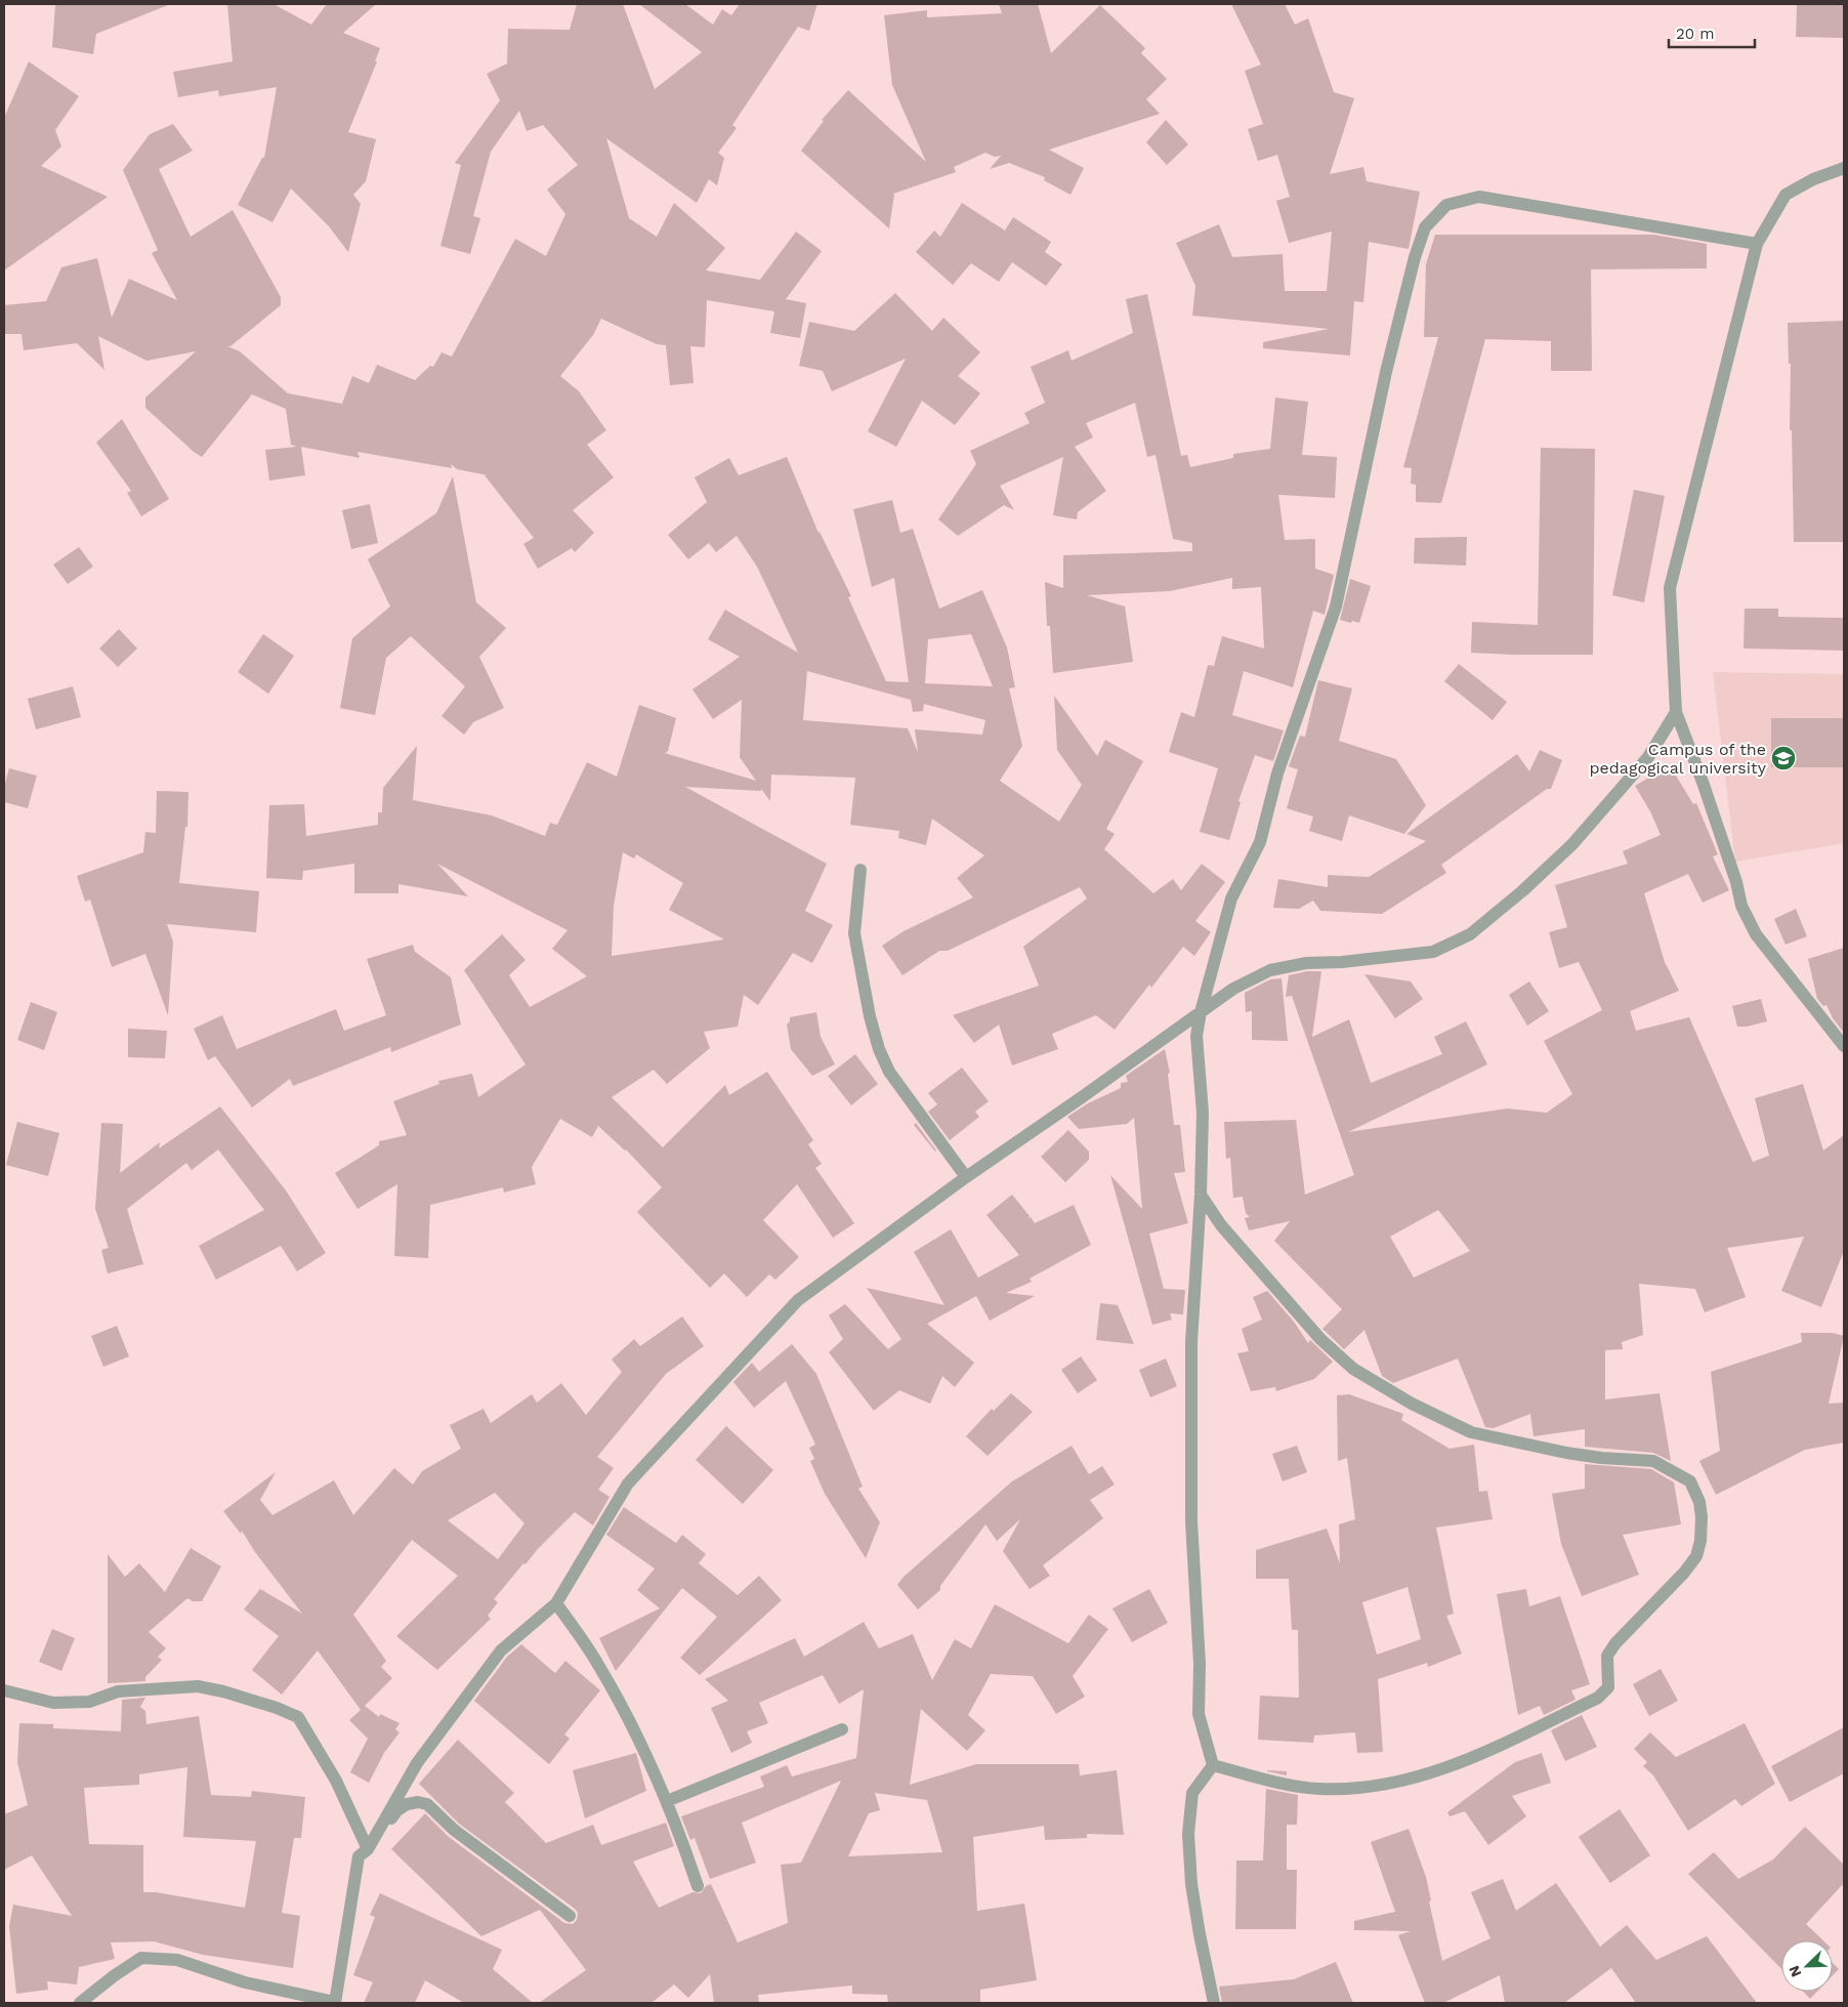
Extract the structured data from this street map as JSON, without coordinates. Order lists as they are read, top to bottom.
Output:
{
  "places": {
    "school or university": ["Campus of the pedagogical university"]
  },
  "scale_bar": "20 m",
  "north": "bottom left"
}
